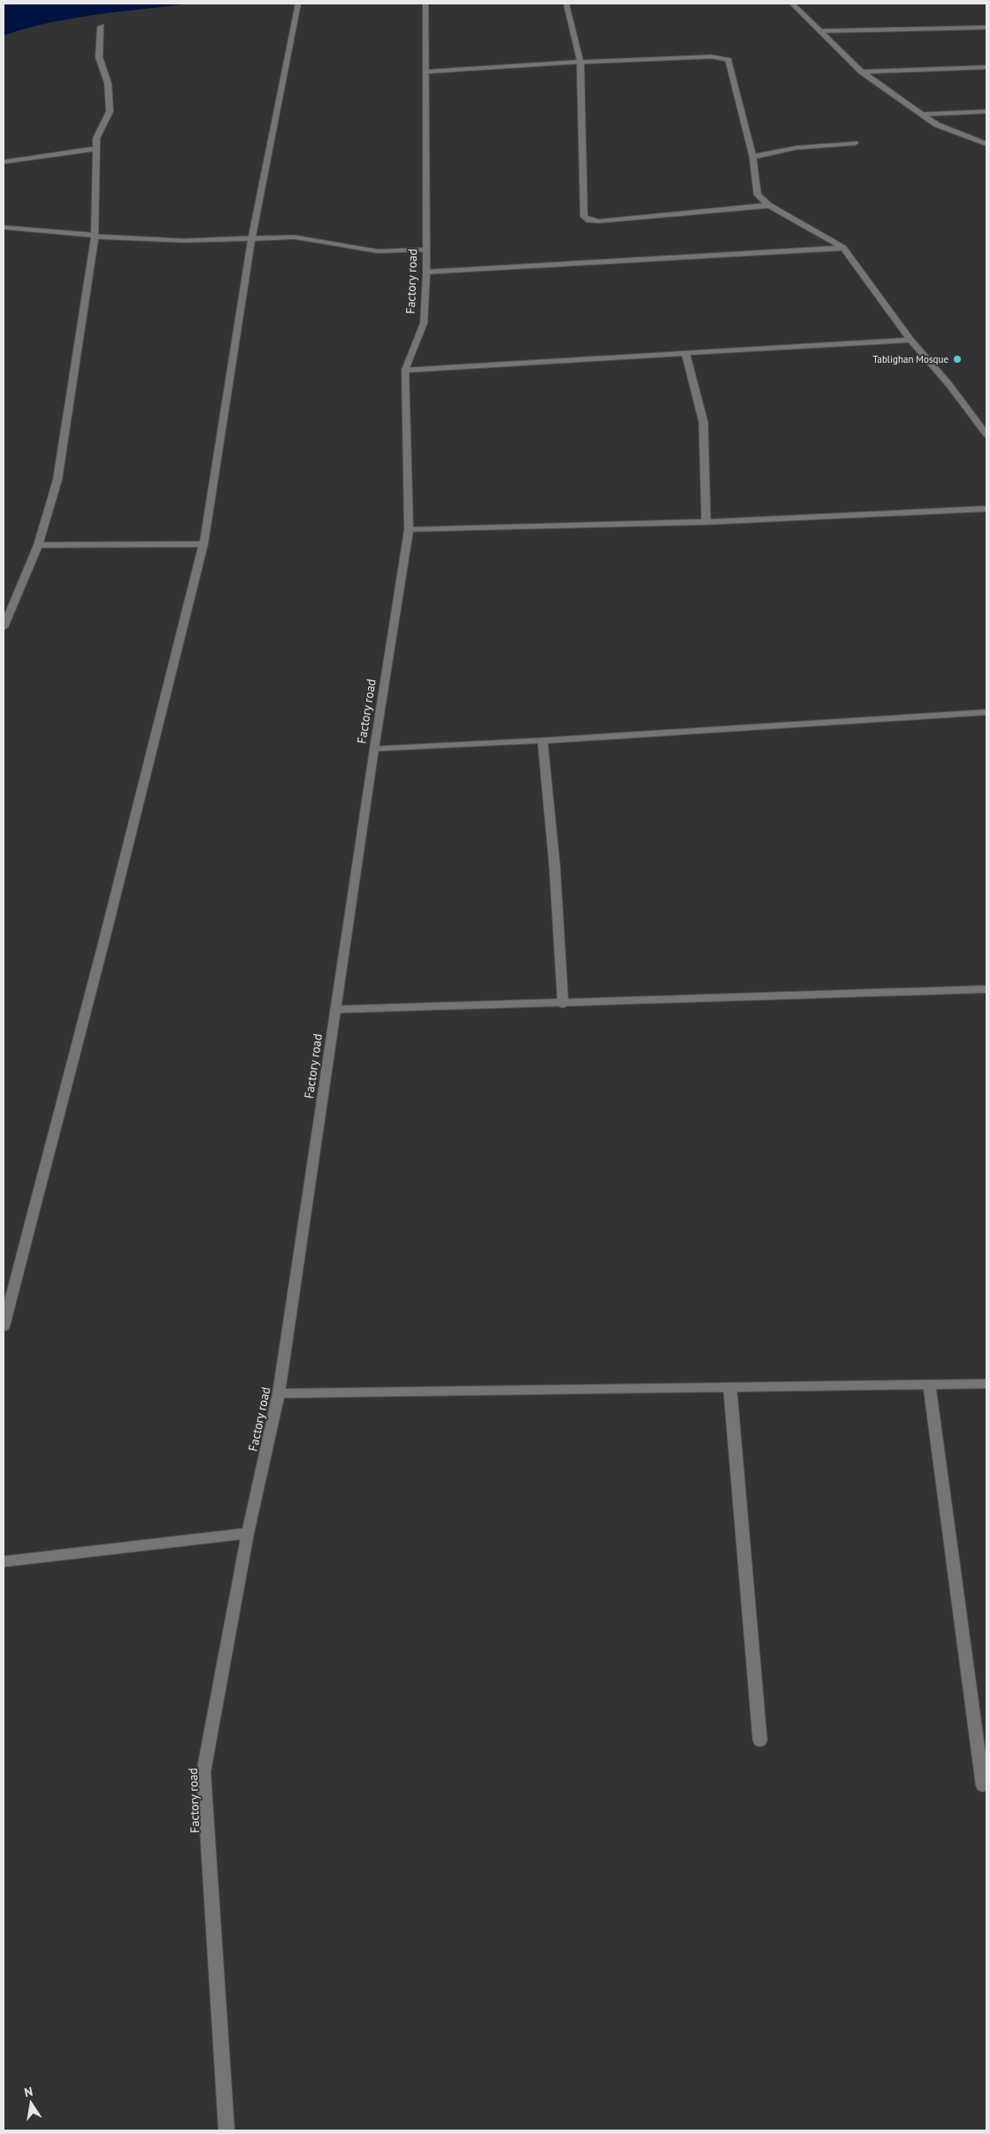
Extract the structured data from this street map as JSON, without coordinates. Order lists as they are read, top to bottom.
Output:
{
  "streets": {
    "street": ["Factory road"]
  },
  "places": ["Tablighan Mosque"],
  "north": "top"
}
